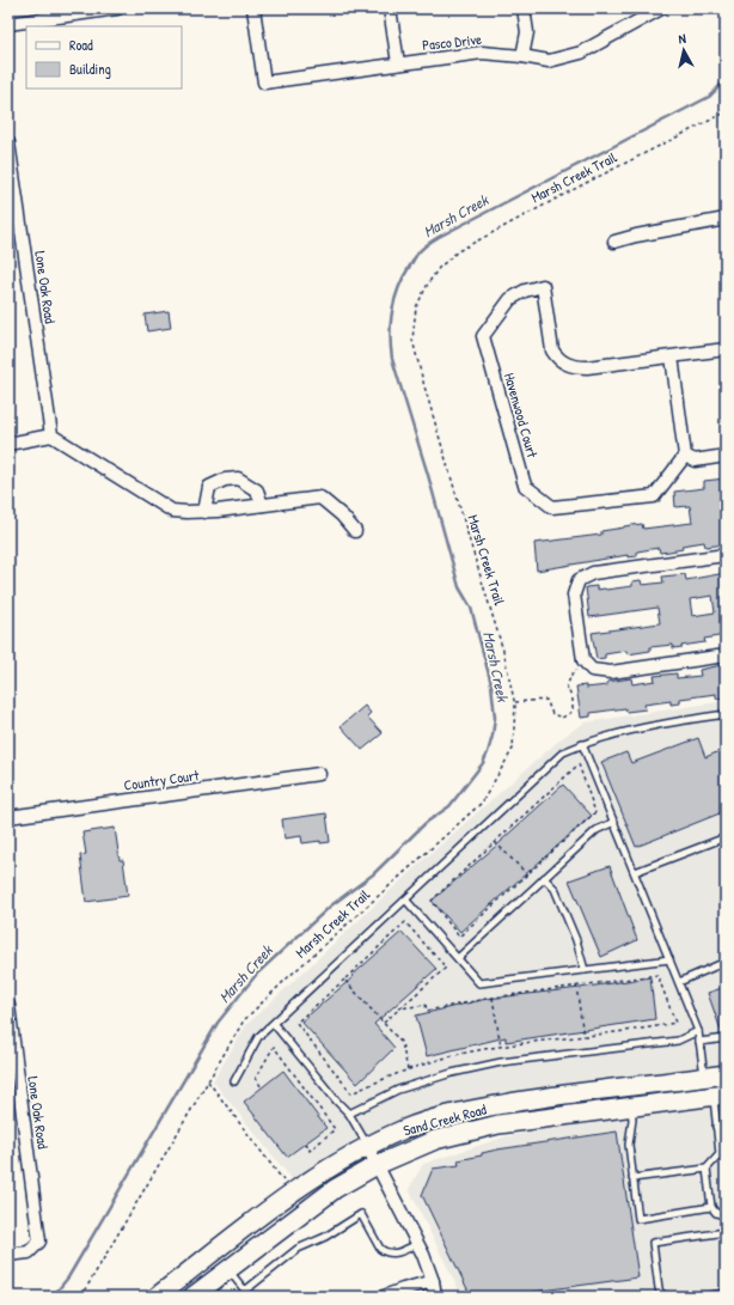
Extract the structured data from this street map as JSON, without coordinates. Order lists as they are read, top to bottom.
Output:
{
  "streets": {
    "main road": ["Sand Creek Road"],
    "street": [
      "Pasco Drive",
      "Lone Oak Road",
      "Havenwood Court",
      "Country Court"
    ],
    "path": ["Marsh Creek Trail"]
  },
  "water": ["Marsh Creek"],
  "legend": ["Road", "Building"],
  "north": "top"
}
